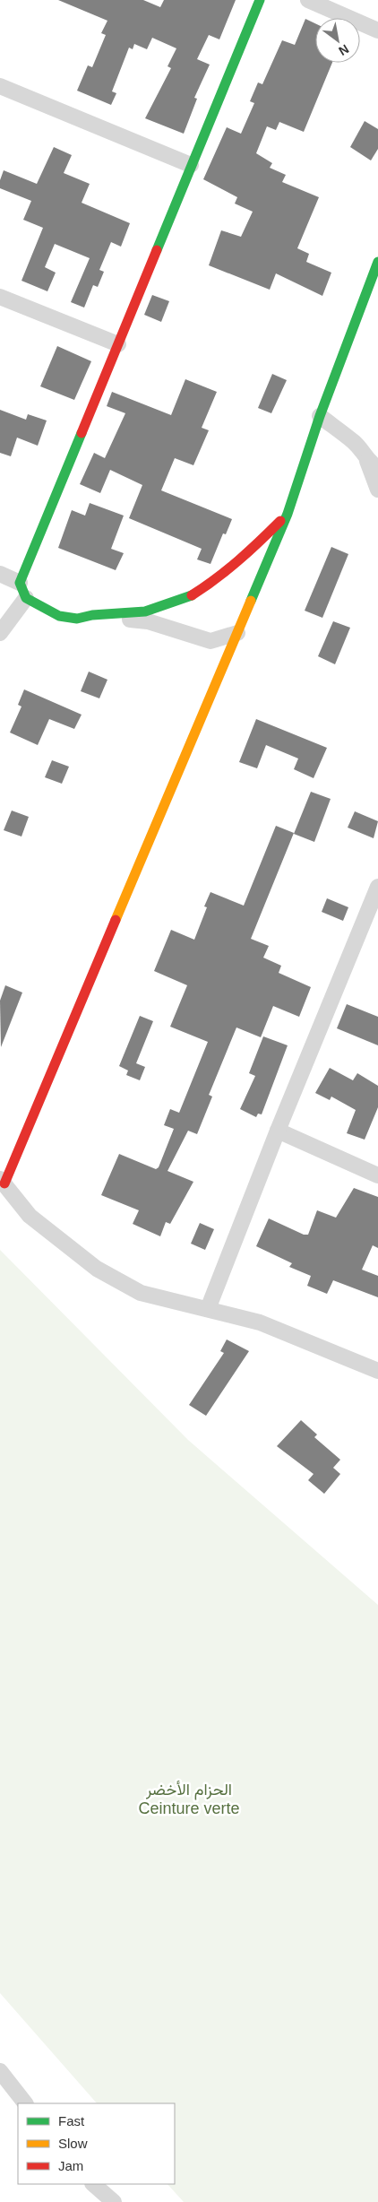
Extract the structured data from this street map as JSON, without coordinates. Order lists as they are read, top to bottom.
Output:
{
  "parks": ["الحزام الأخضر Ceinture verte"],
  "legend": ["Fast", "Slow", "Jam"],
  "north": "bottom right"
}
